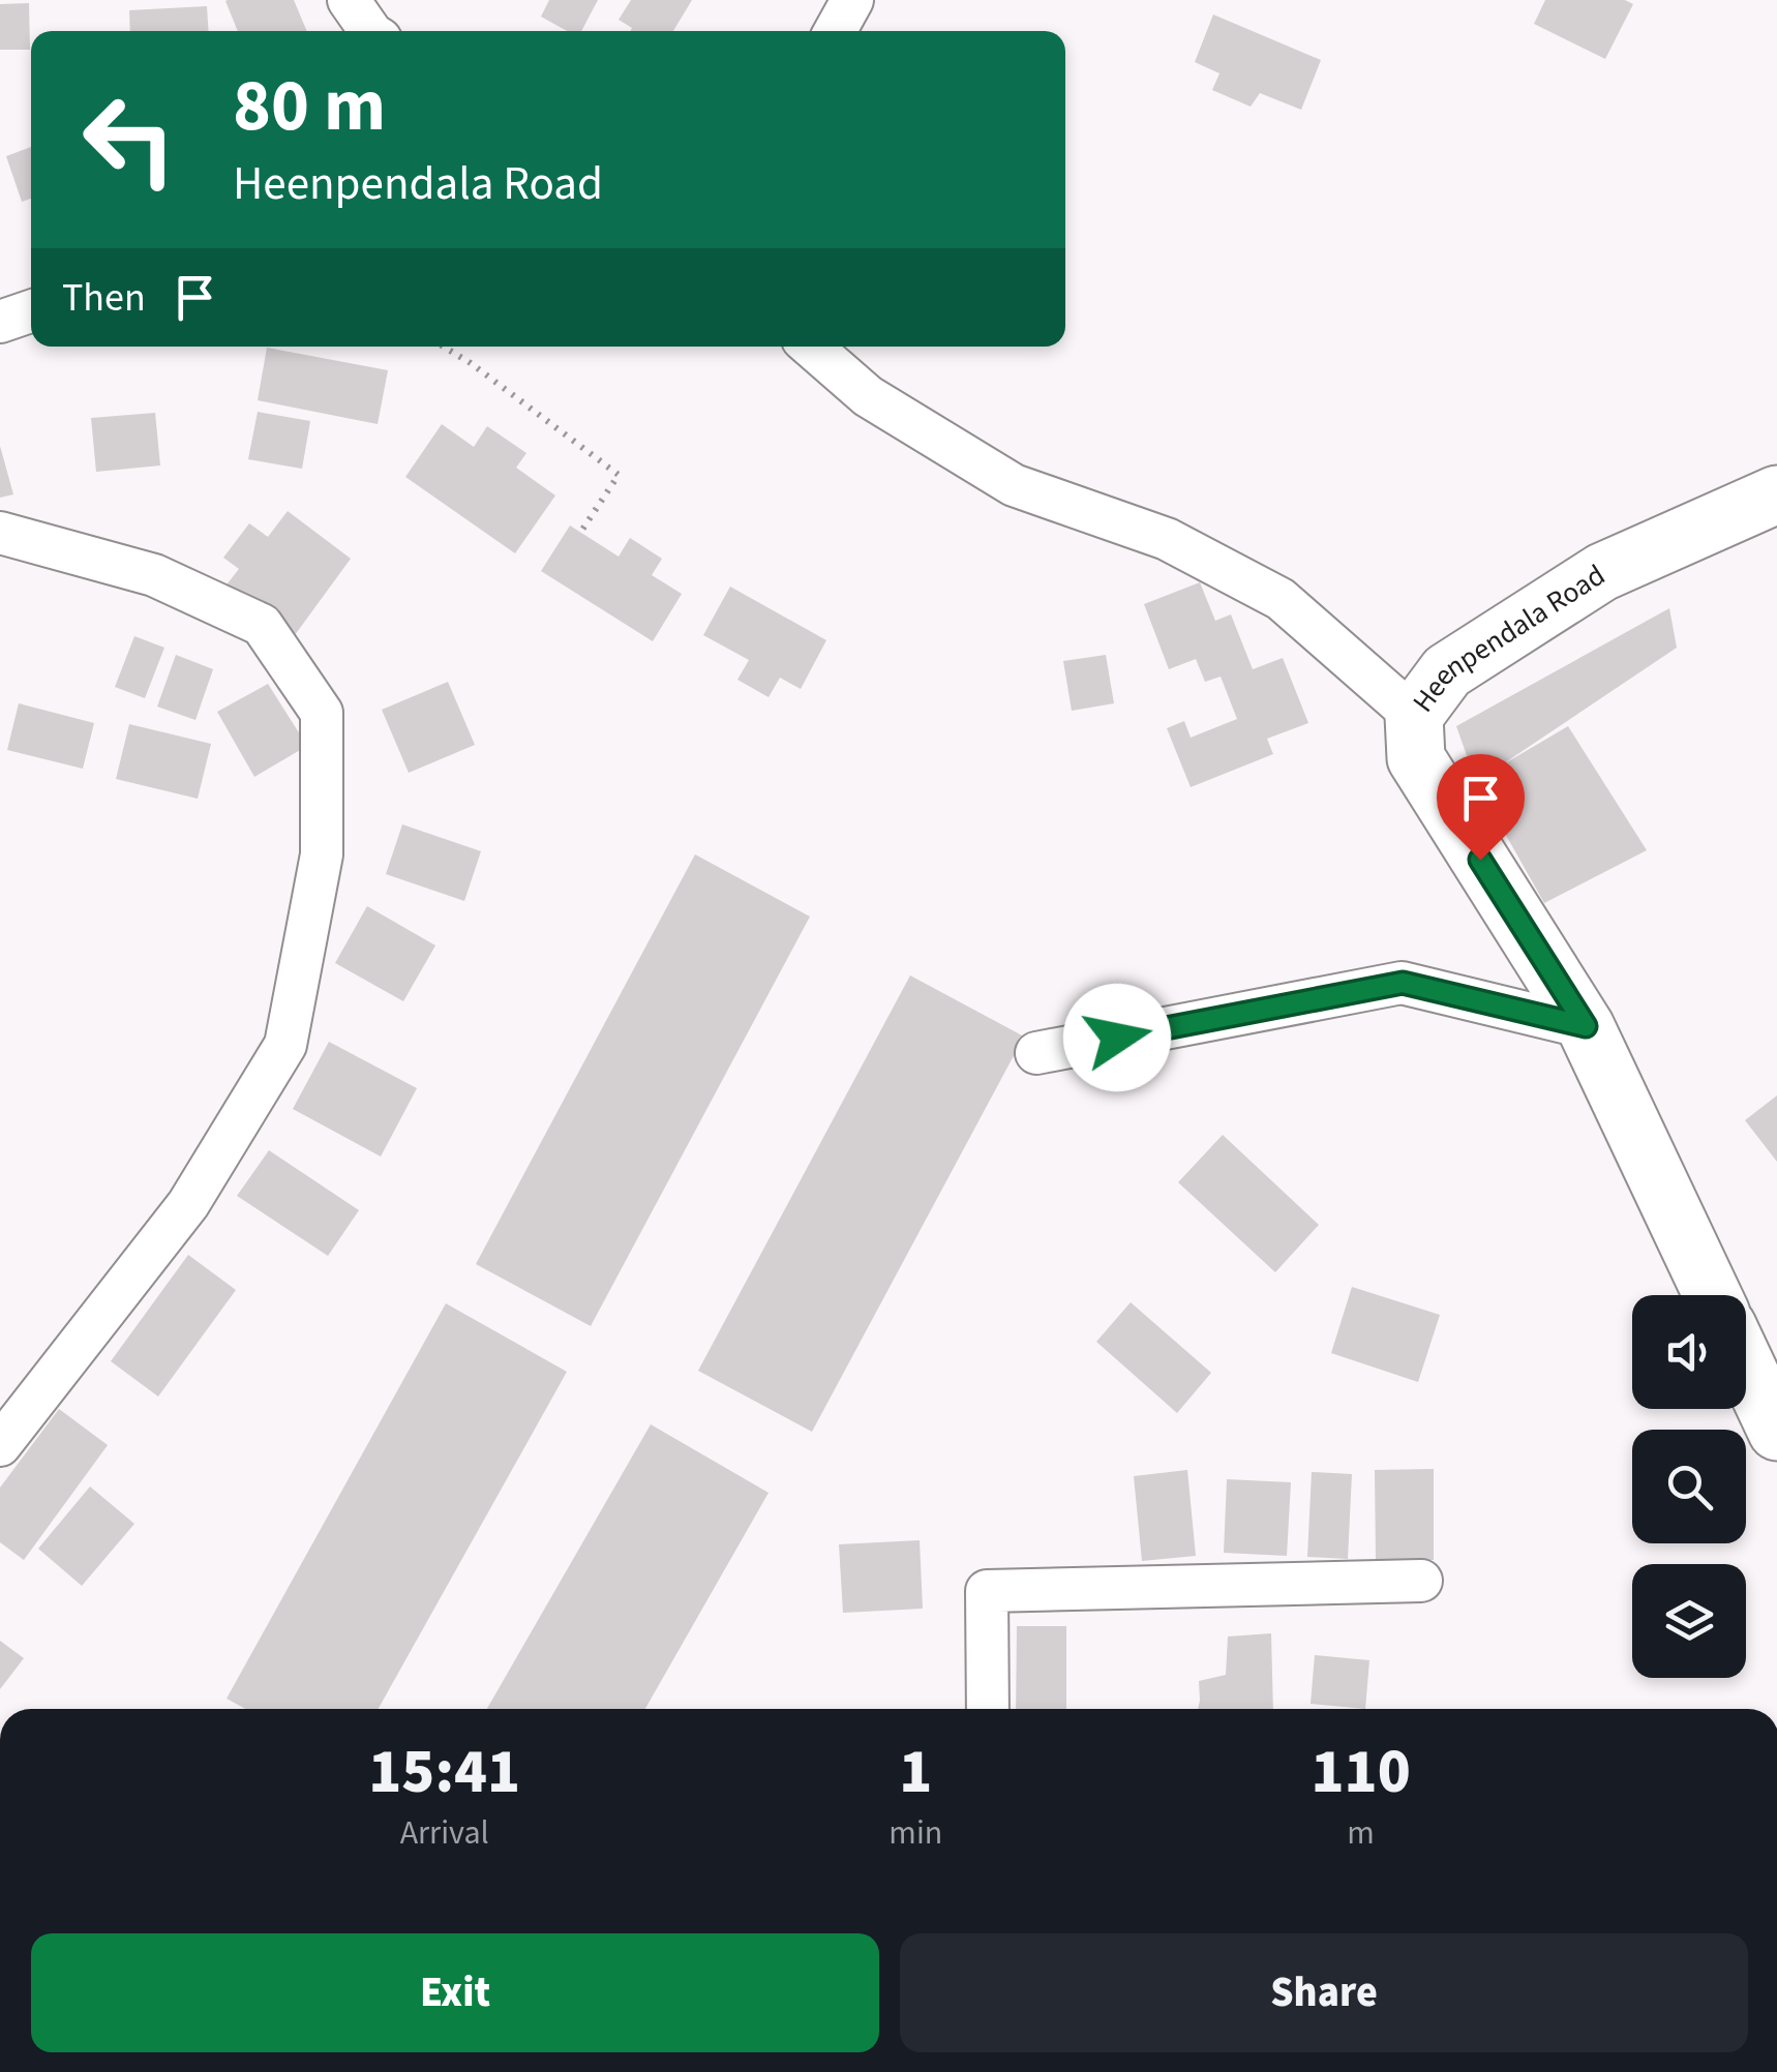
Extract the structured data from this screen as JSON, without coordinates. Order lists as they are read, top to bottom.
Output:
{
  "streets": {
    "street": ["Heenpendala Road"]
  },
  "page": {
    "turn": ["80 m", "Heenpendala Road"],
    "then": "Then",
    "eta": [
      "15:41",
      "Arrival",
      "1",
      "min",
      "110",
      "m"
    ],
    "buttons": ["Exit", "Share"]
  }
}
